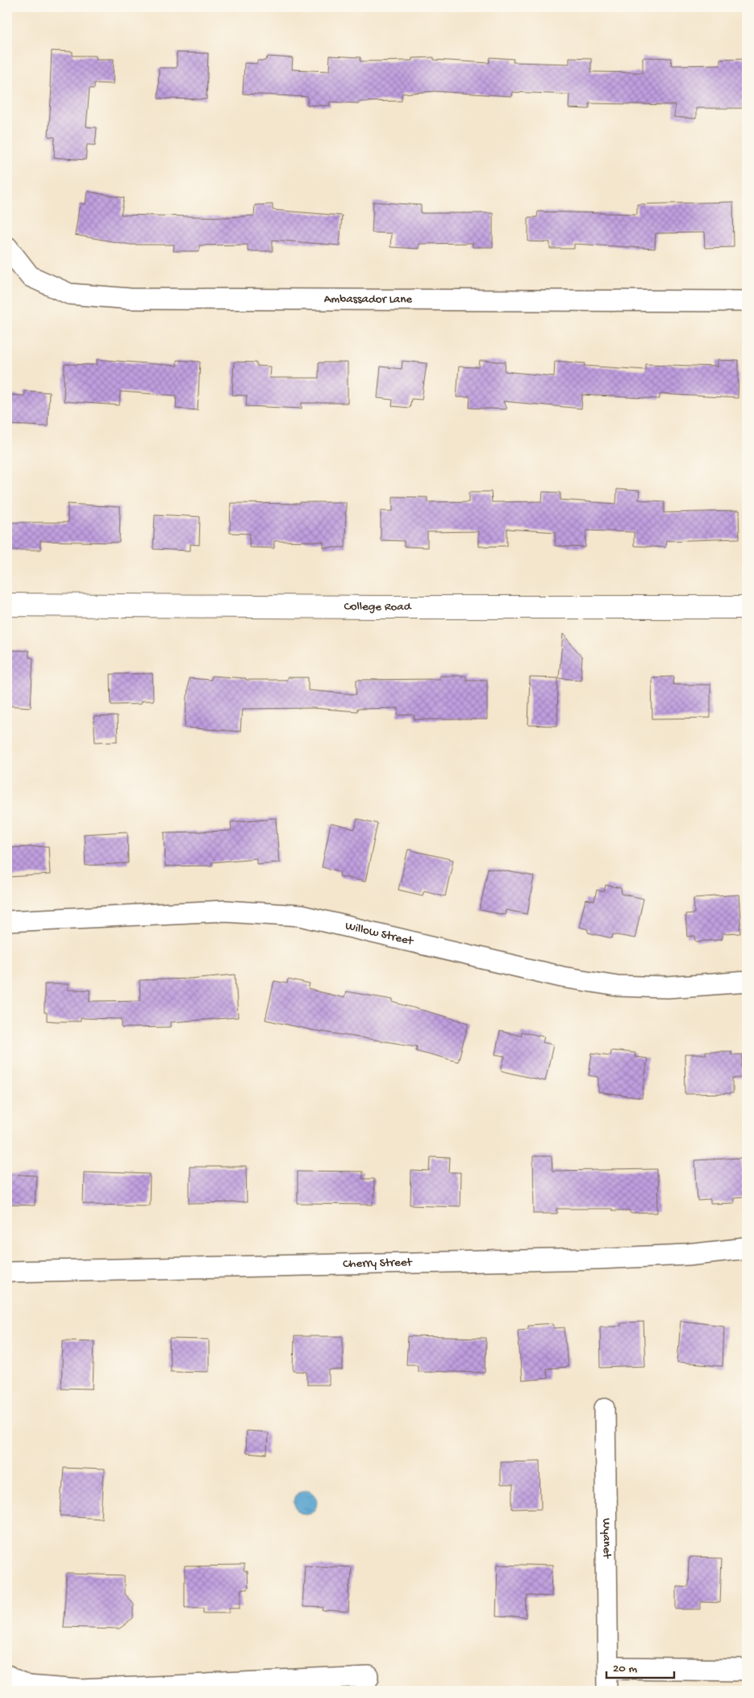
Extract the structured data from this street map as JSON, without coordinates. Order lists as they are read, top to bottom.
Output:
{
  "streets": {
    "street": [
      "Ambassador Lane",
      "College Road",
      "Willow Street",
      "Cherry Street",
      "Wyanet"
    ]
  },
  "scale_bar": "20 m"
}
